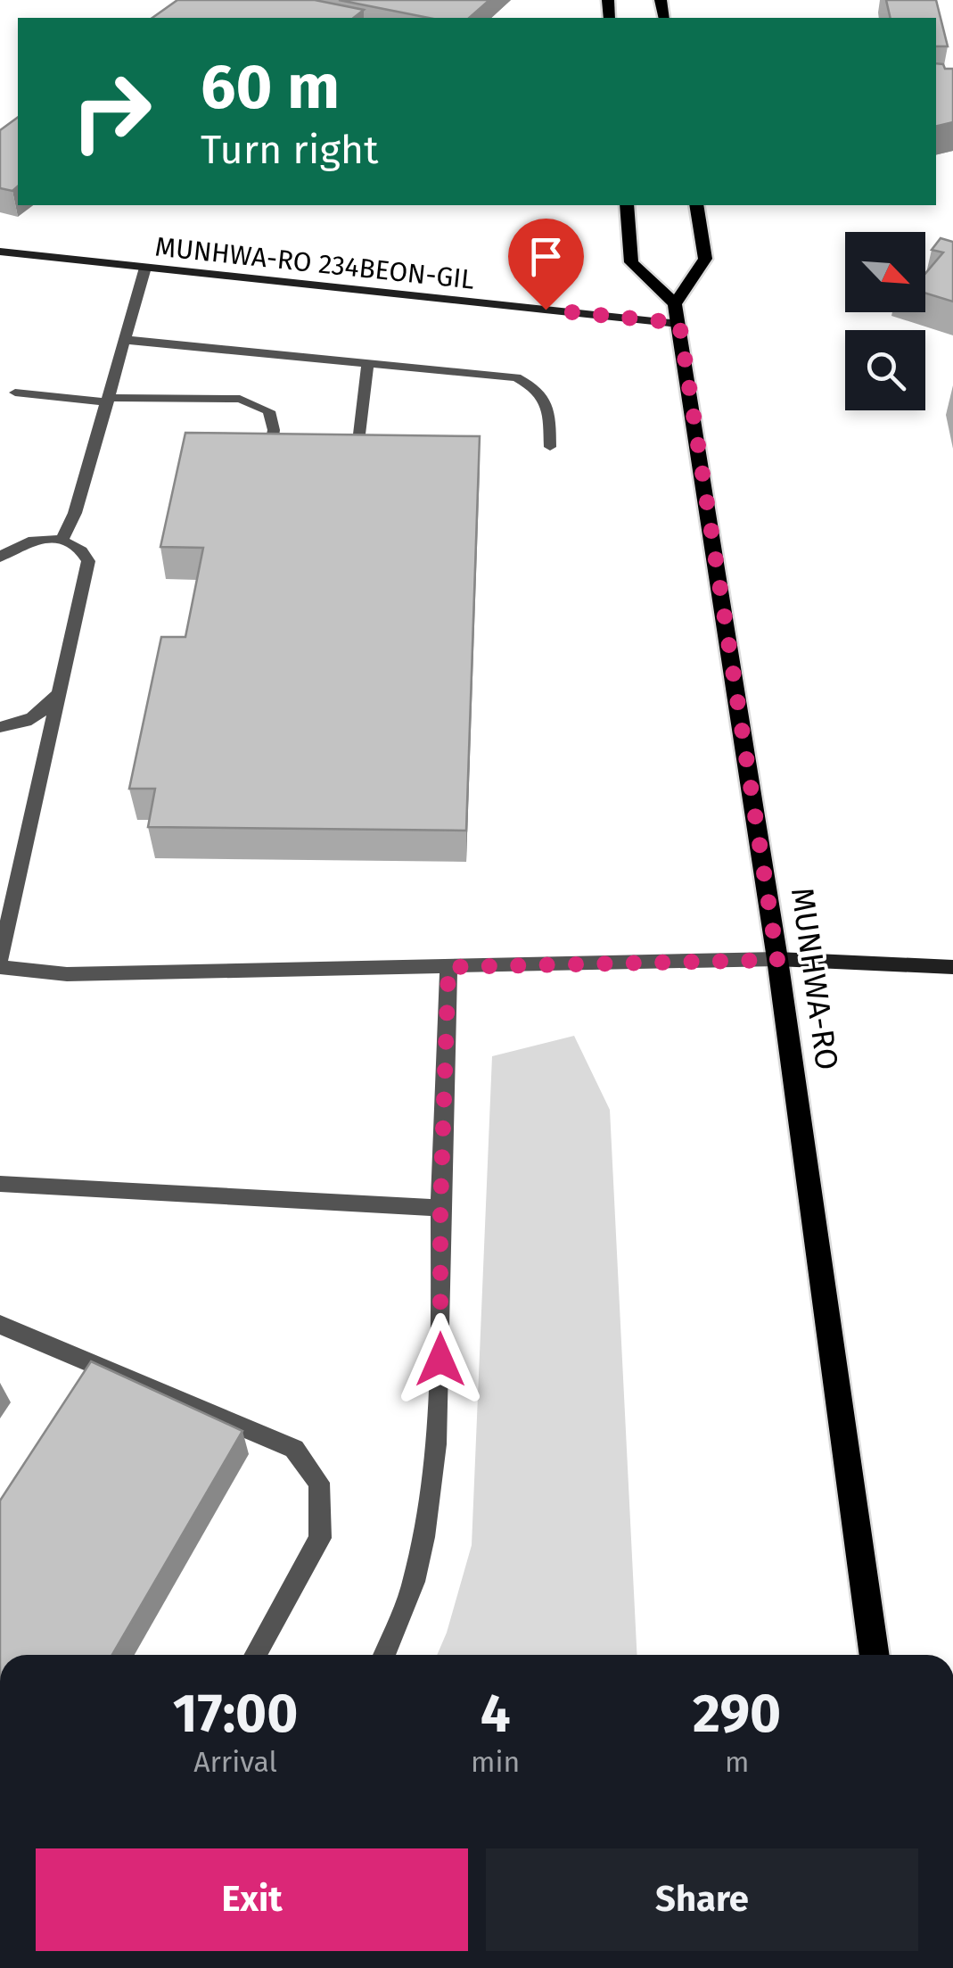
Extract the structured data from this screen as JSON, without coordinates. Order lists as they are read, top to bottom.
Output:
{
  "streets": {
    "main road": ["MUNHWA-RO 234BEON-GIL", "MUNHWA-RO"]
  },
  "crossings": [
    ["MUNHWA-RO 234BEON-GIL", "MUNHWA-RO"]
  ],
  "north": "bottom right",
  "page": {
    "turn": ["60 m", "Turn right"],
    "eta": [
      "17:00",
      "Arrival",
      "4",
      "min",
      "290",
      "m"
    ],
    "buttons": ["Exit", "Share"]
  }
}
